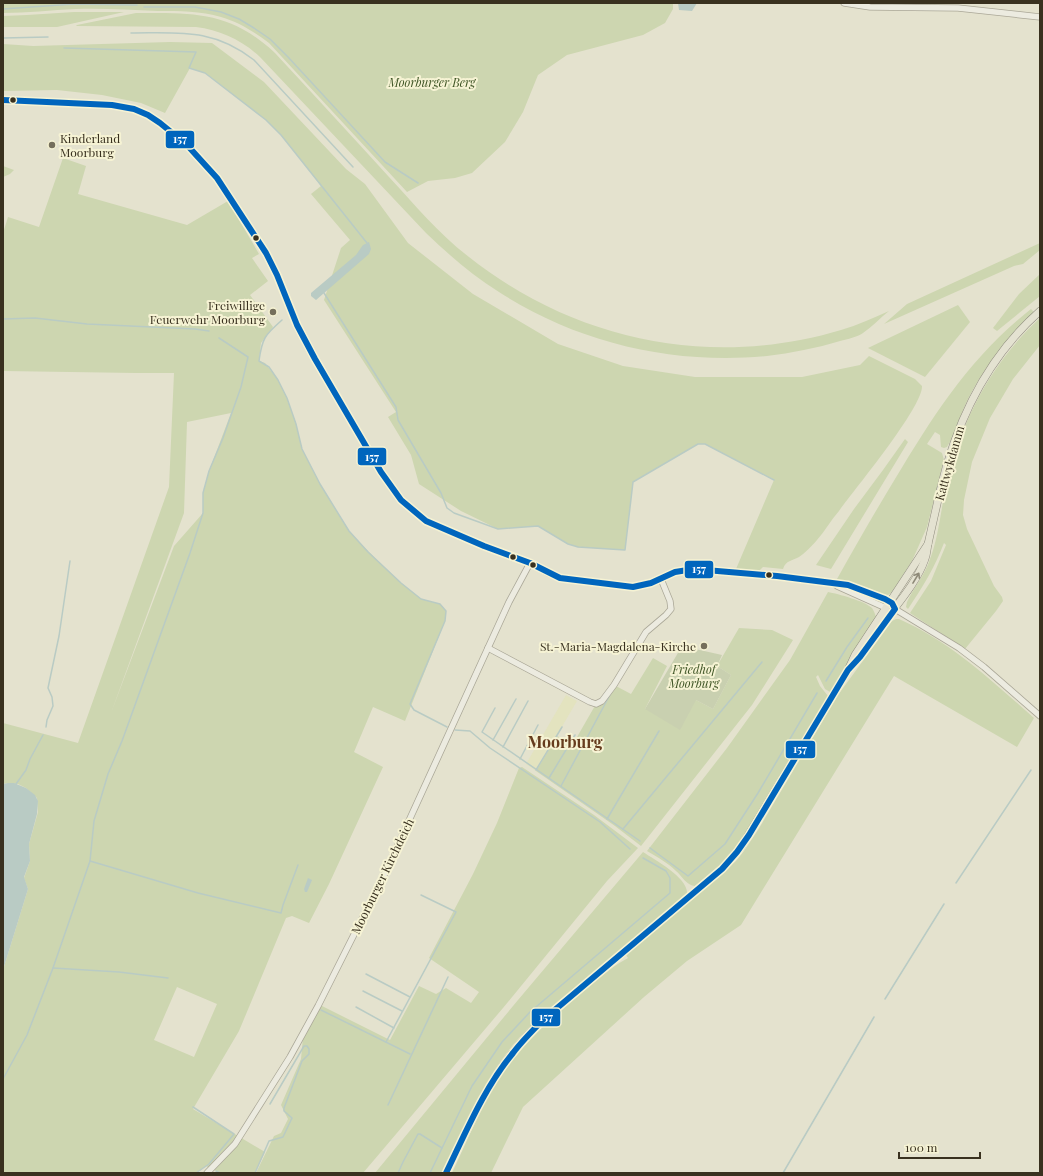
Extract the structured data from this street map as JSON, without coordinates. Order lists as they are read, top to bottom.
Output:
{
  "streets": {
    "main road": ["Kattwykdamm"],
    "street": ["Moorburger Kirchdeich"]
  },
  "districts": ["Moorburg"],
  "parks": ["Moorburger Berg", "Friedhof Moorburg"],
  "places": ["Kinderland Moorburg", "Freiwillige Feuerwehr Moorburg", "St.-Maria-Magdalena-Kirche"],
  "lines": ["transit line 157"],
  "scale_bar": "100 m"
}
